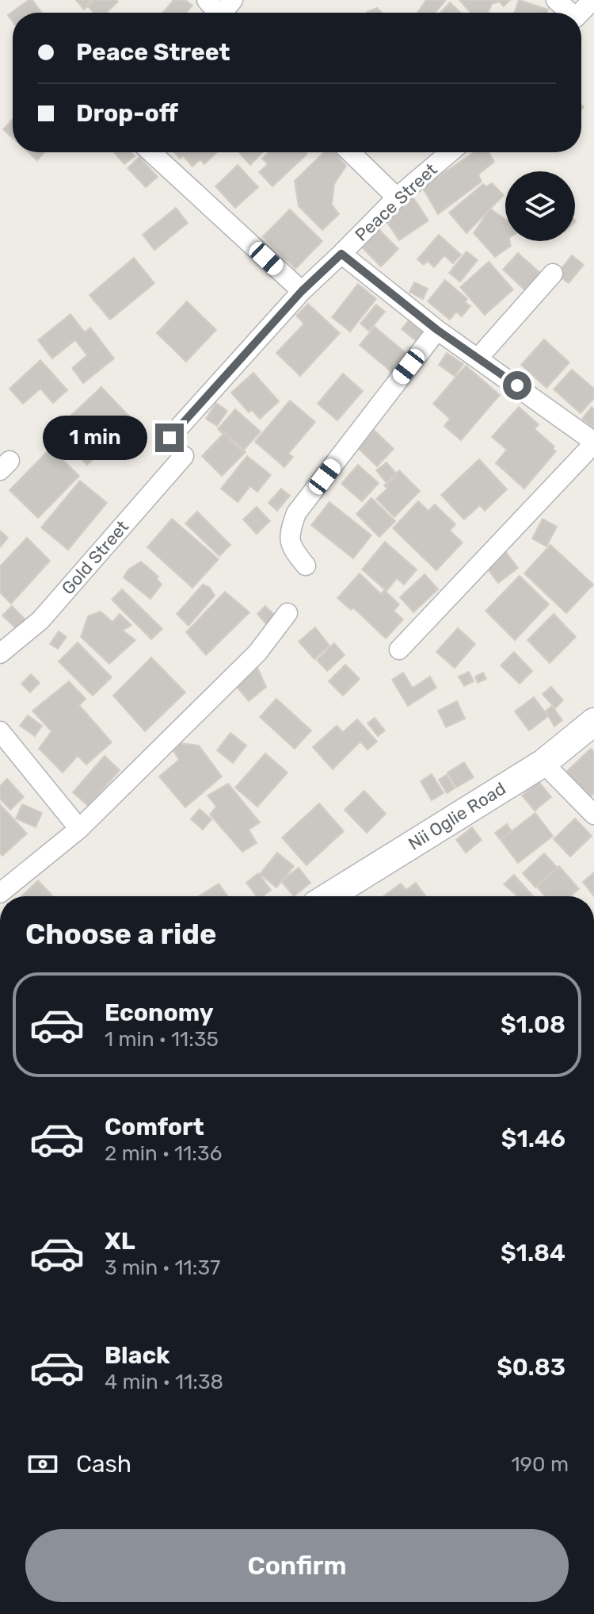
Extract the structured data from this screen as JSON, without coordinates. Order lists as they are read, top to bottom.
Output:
{
  "streets": {
    "street": ["Peace Street", "Gold Street", "Nii Oglie Road"]
  },
  "page": {
    "banner": ["Peace Street", "Drop-off"],
    "bubble": "1 min",
    "heading": "Choose a ride",
    "list": [
      {
        "name": "Economy",
        "note": "1 min · 11:35",
        "value": "$1.08"
      },
      {
        "name": "Comfort",
        "note": "2 min · 11:36",
        "value": "$1.46"
      },
      {
        "name": "XL",
        "note": "3 min · 11:37",
        "value": "$1.84"
      },
      {
        "name": "Black",
        "note": "4 min · 11:38",
        "value": "$0.83"
      }
    ],
    "pay": ["Cash", "190 m"],
    "buttons": "Confirm"
  }
}
